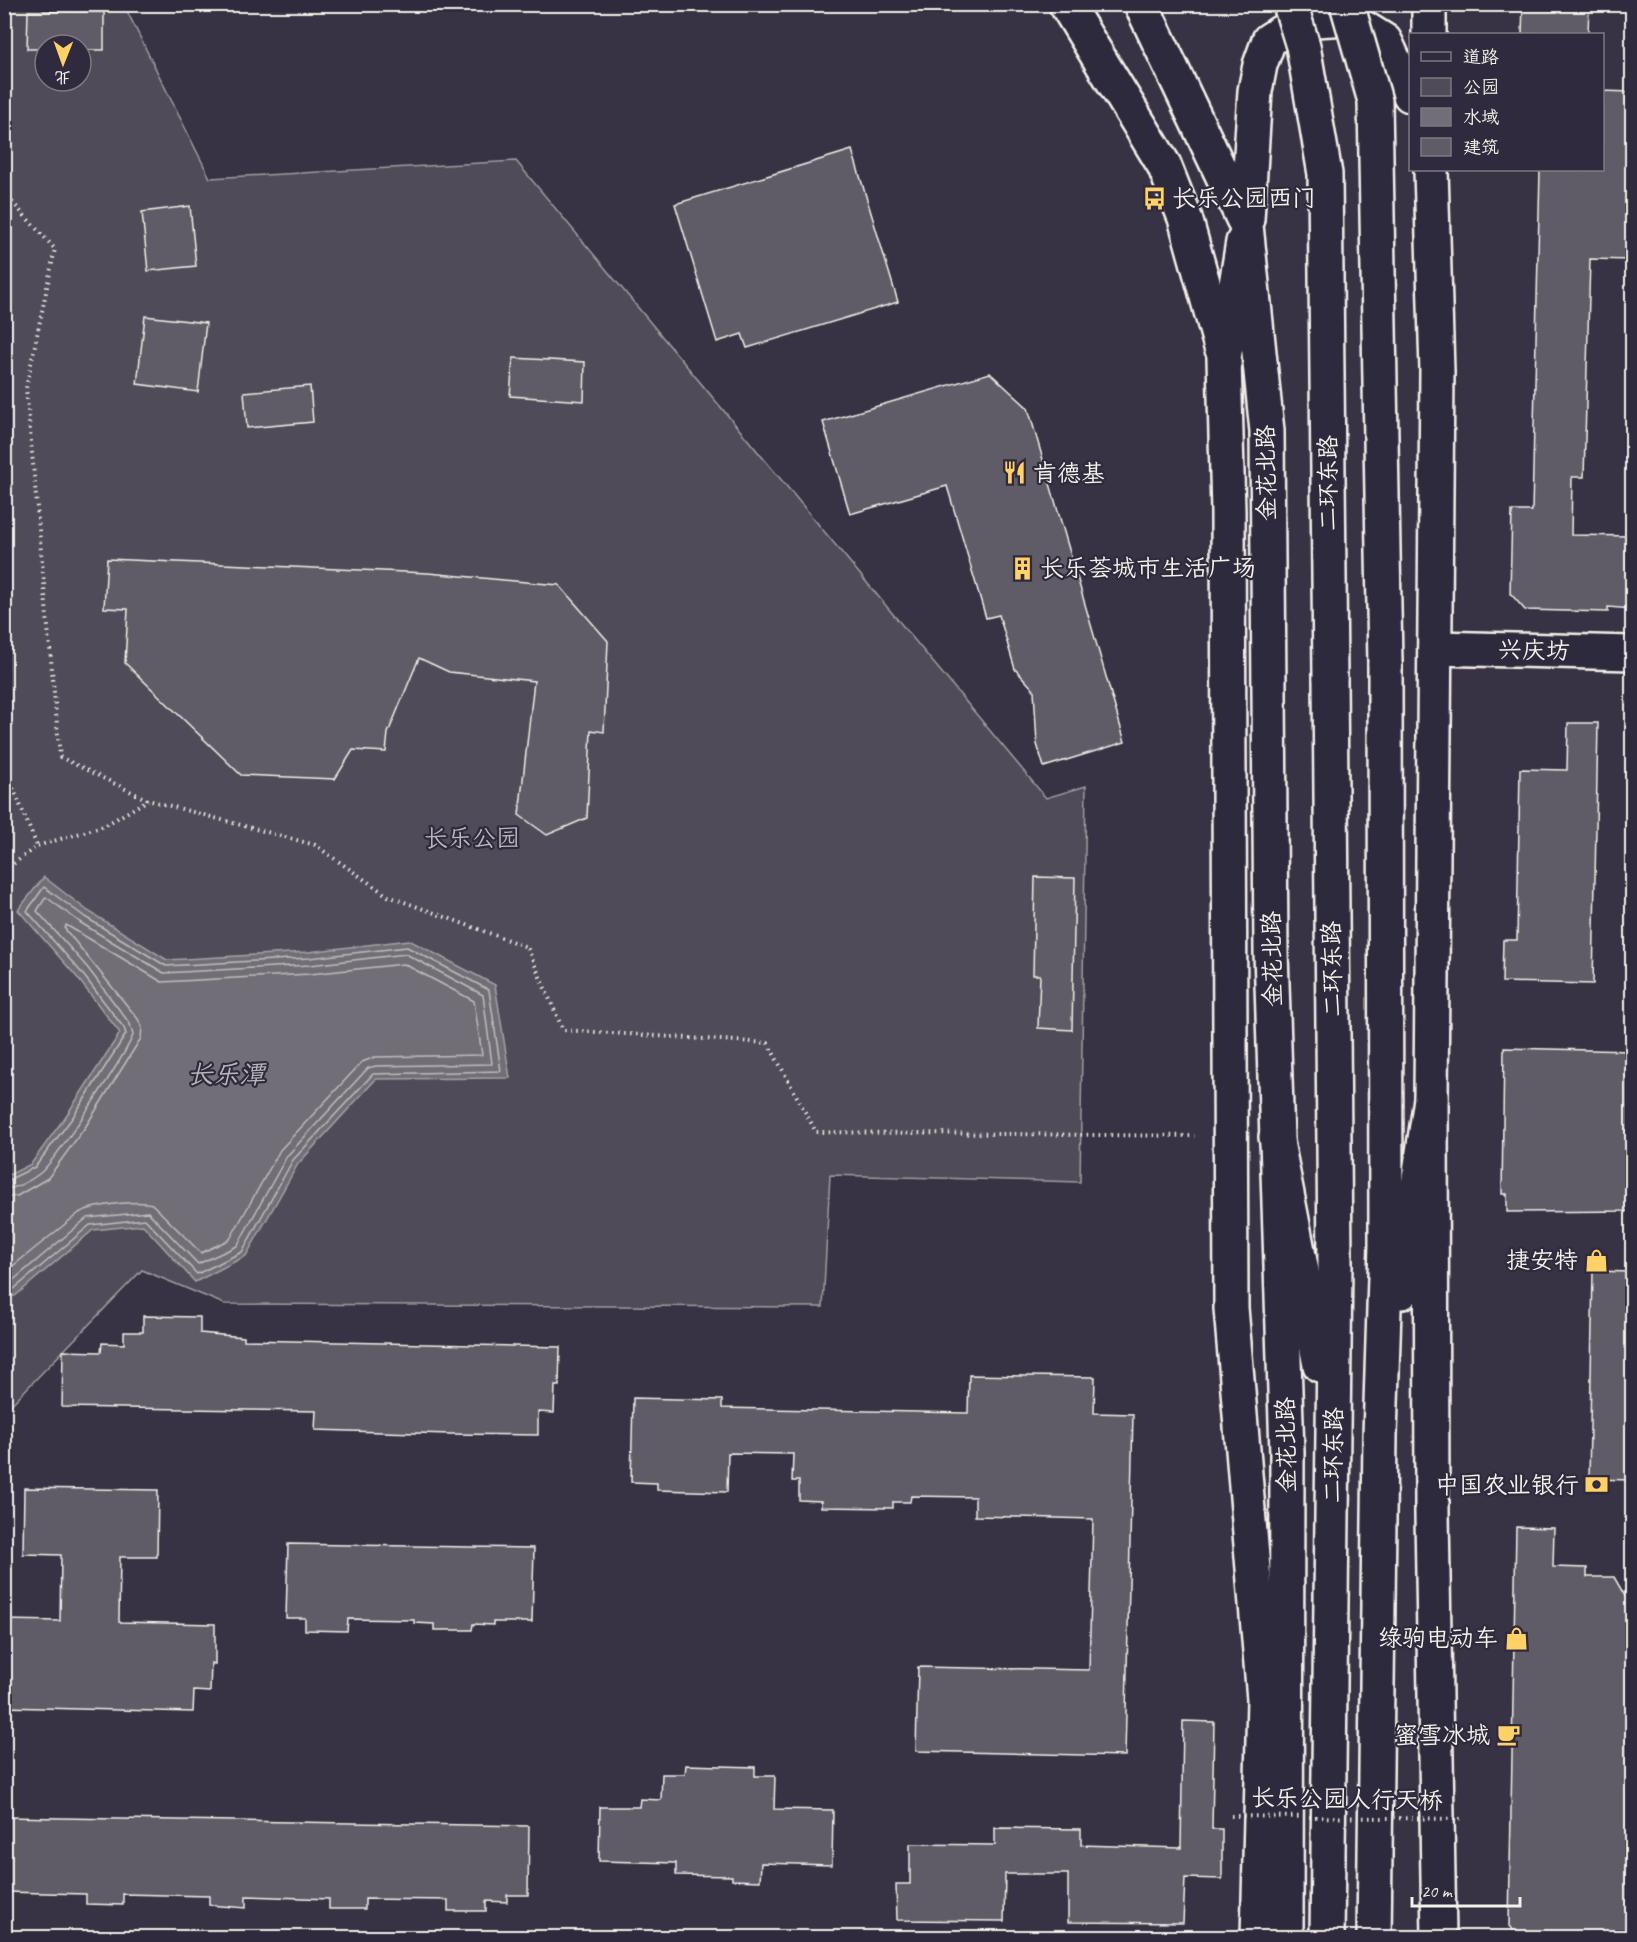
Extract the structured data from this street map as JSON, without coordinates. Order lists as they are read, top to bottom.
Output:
{
  "streets": {
    "main road": ["金花北路", "二环东路", "兴庆坊"],
    "path": ["长乐公园人行天桥"]
  },
  "water": ["长乐潭"],
  "parks": ["长乐公园"],
  "places": {
    "bus stop": ["长乐公园西门"],
    "restaurant": ["肯德基"],
    "building": ["长乐荟城市生活广场"],
    "shop": ["捷安特", "绿驹电动车"],
    "bank": ["中国农业银行"],
    "cafe": ["蜜雪冰城"]
  },
  "legend": [
    "道路",
    "公园",
    "水域",
    "建筑"
  ],
  "scale_bar": "20 m",
  "north": "bottom"
}
